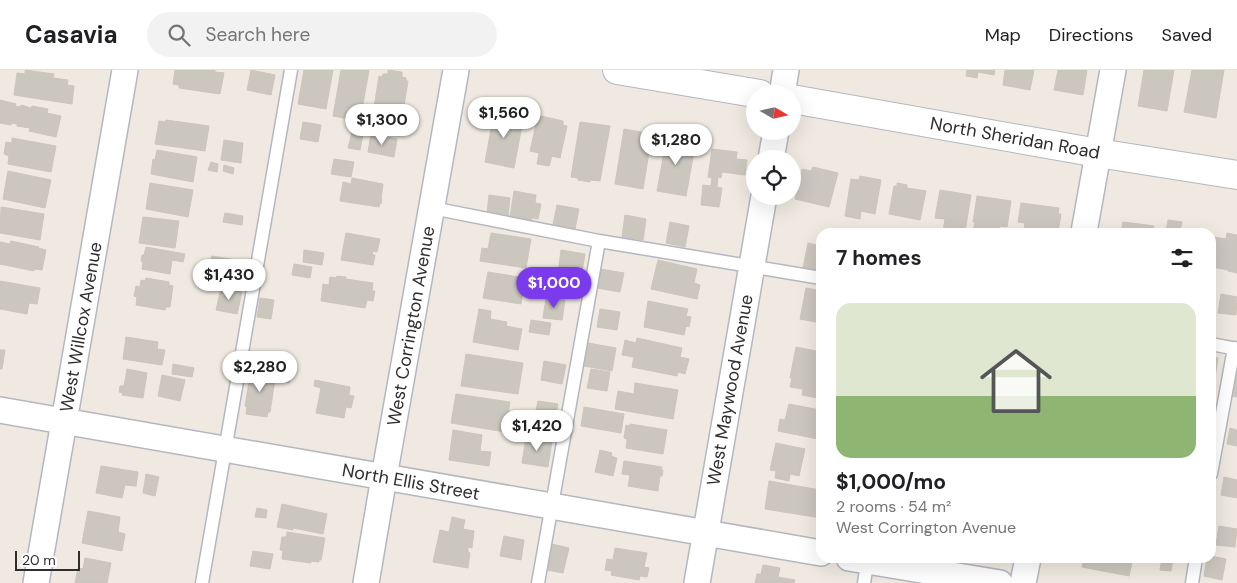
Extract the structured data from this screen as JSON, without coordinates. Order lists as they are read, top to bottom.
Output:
{
  "streets": {
    "main road": ["North Sheridan Road"],
    "street": [
      "West Corrington Avenue",
      "West Willcox Avenue",
      "West Maywood Avenue",
      "North Ellis Street"
    ]
  },
  "crossings": [
    ["West Corrington Avenue", "North Ellis Street"],
    ["West Willcox Avenue", "North Ellis Street"],
    ["West Maywood Avenue", "North Ellis Street"]
  ],
  "scale_bar": "20 m",
  "north": "right",
  "page": {
    "header": "Casavia",
    "search": "Search here",
    "nav": ["Map", "Directions", "Saved"],
    "price": [
      "$1,560",
      "$1,300",
      "$1,280",
      "$1,430",
      "$1,000",
      "$2,280",
      "$1,420"
    ],
    "heading": "7 homes",
    "list": [
      {
        "name": "$1,000/mo",
        "note": "2 rooms · 54 m² · West Corrington Avenue"
      }
    ],
    "scale": "20 m"
  }
}
